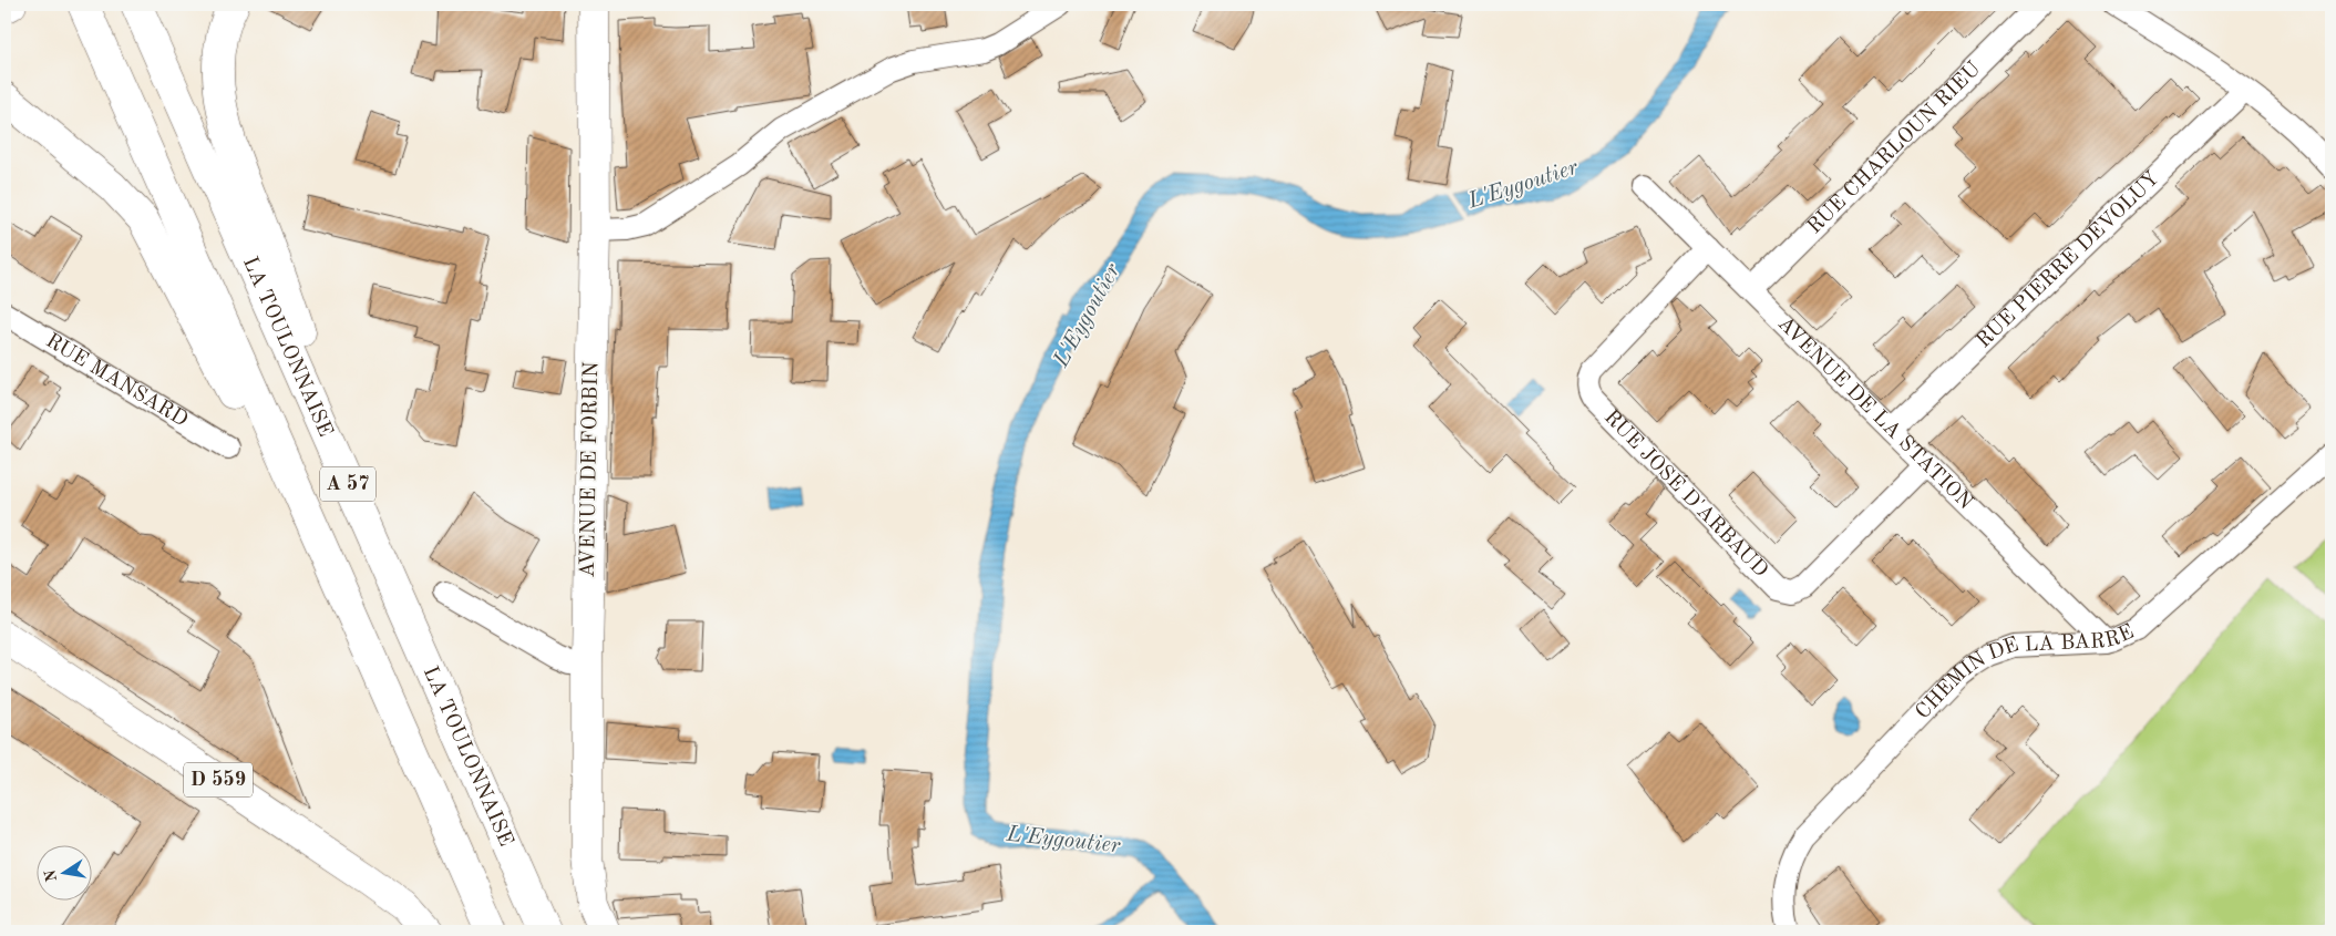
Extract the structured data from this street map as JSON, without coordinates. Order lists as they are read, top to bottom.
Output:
{
  "streets": {
    "main road": [
      "LA TOULONNAISE",
      "AVENUE DE FORBIN",
      "A 57",
      "D 559"
    ],
    "street": [
      "RUE CHARLOUN RIEU",
      "RUE PIERRE DÉVOLUY",
      "RUE MANSARD",
      "AVENUE DE LA STATION",
      "RUE JOSÉ D'ARBAUD",
      "CHEMIN DE LA BARRE"
    ]
  },
  "crossings": [
    ["RUE CHARLOUN RIEU", "AVENUE DE LA STATION"],
    ["RUE PIERRE DÉVOLUY", "AVENUE DE LA STATION"],
    ["AVENUE DE LA STATION", "RUE JOSÉ D'ARBAUD"],
    ["AVENUE DE LA STATION", "CHEMIN DE LA BARRE"]
  ],
  "water": ["L'Eygoutier"],
  "north": "left"
}
